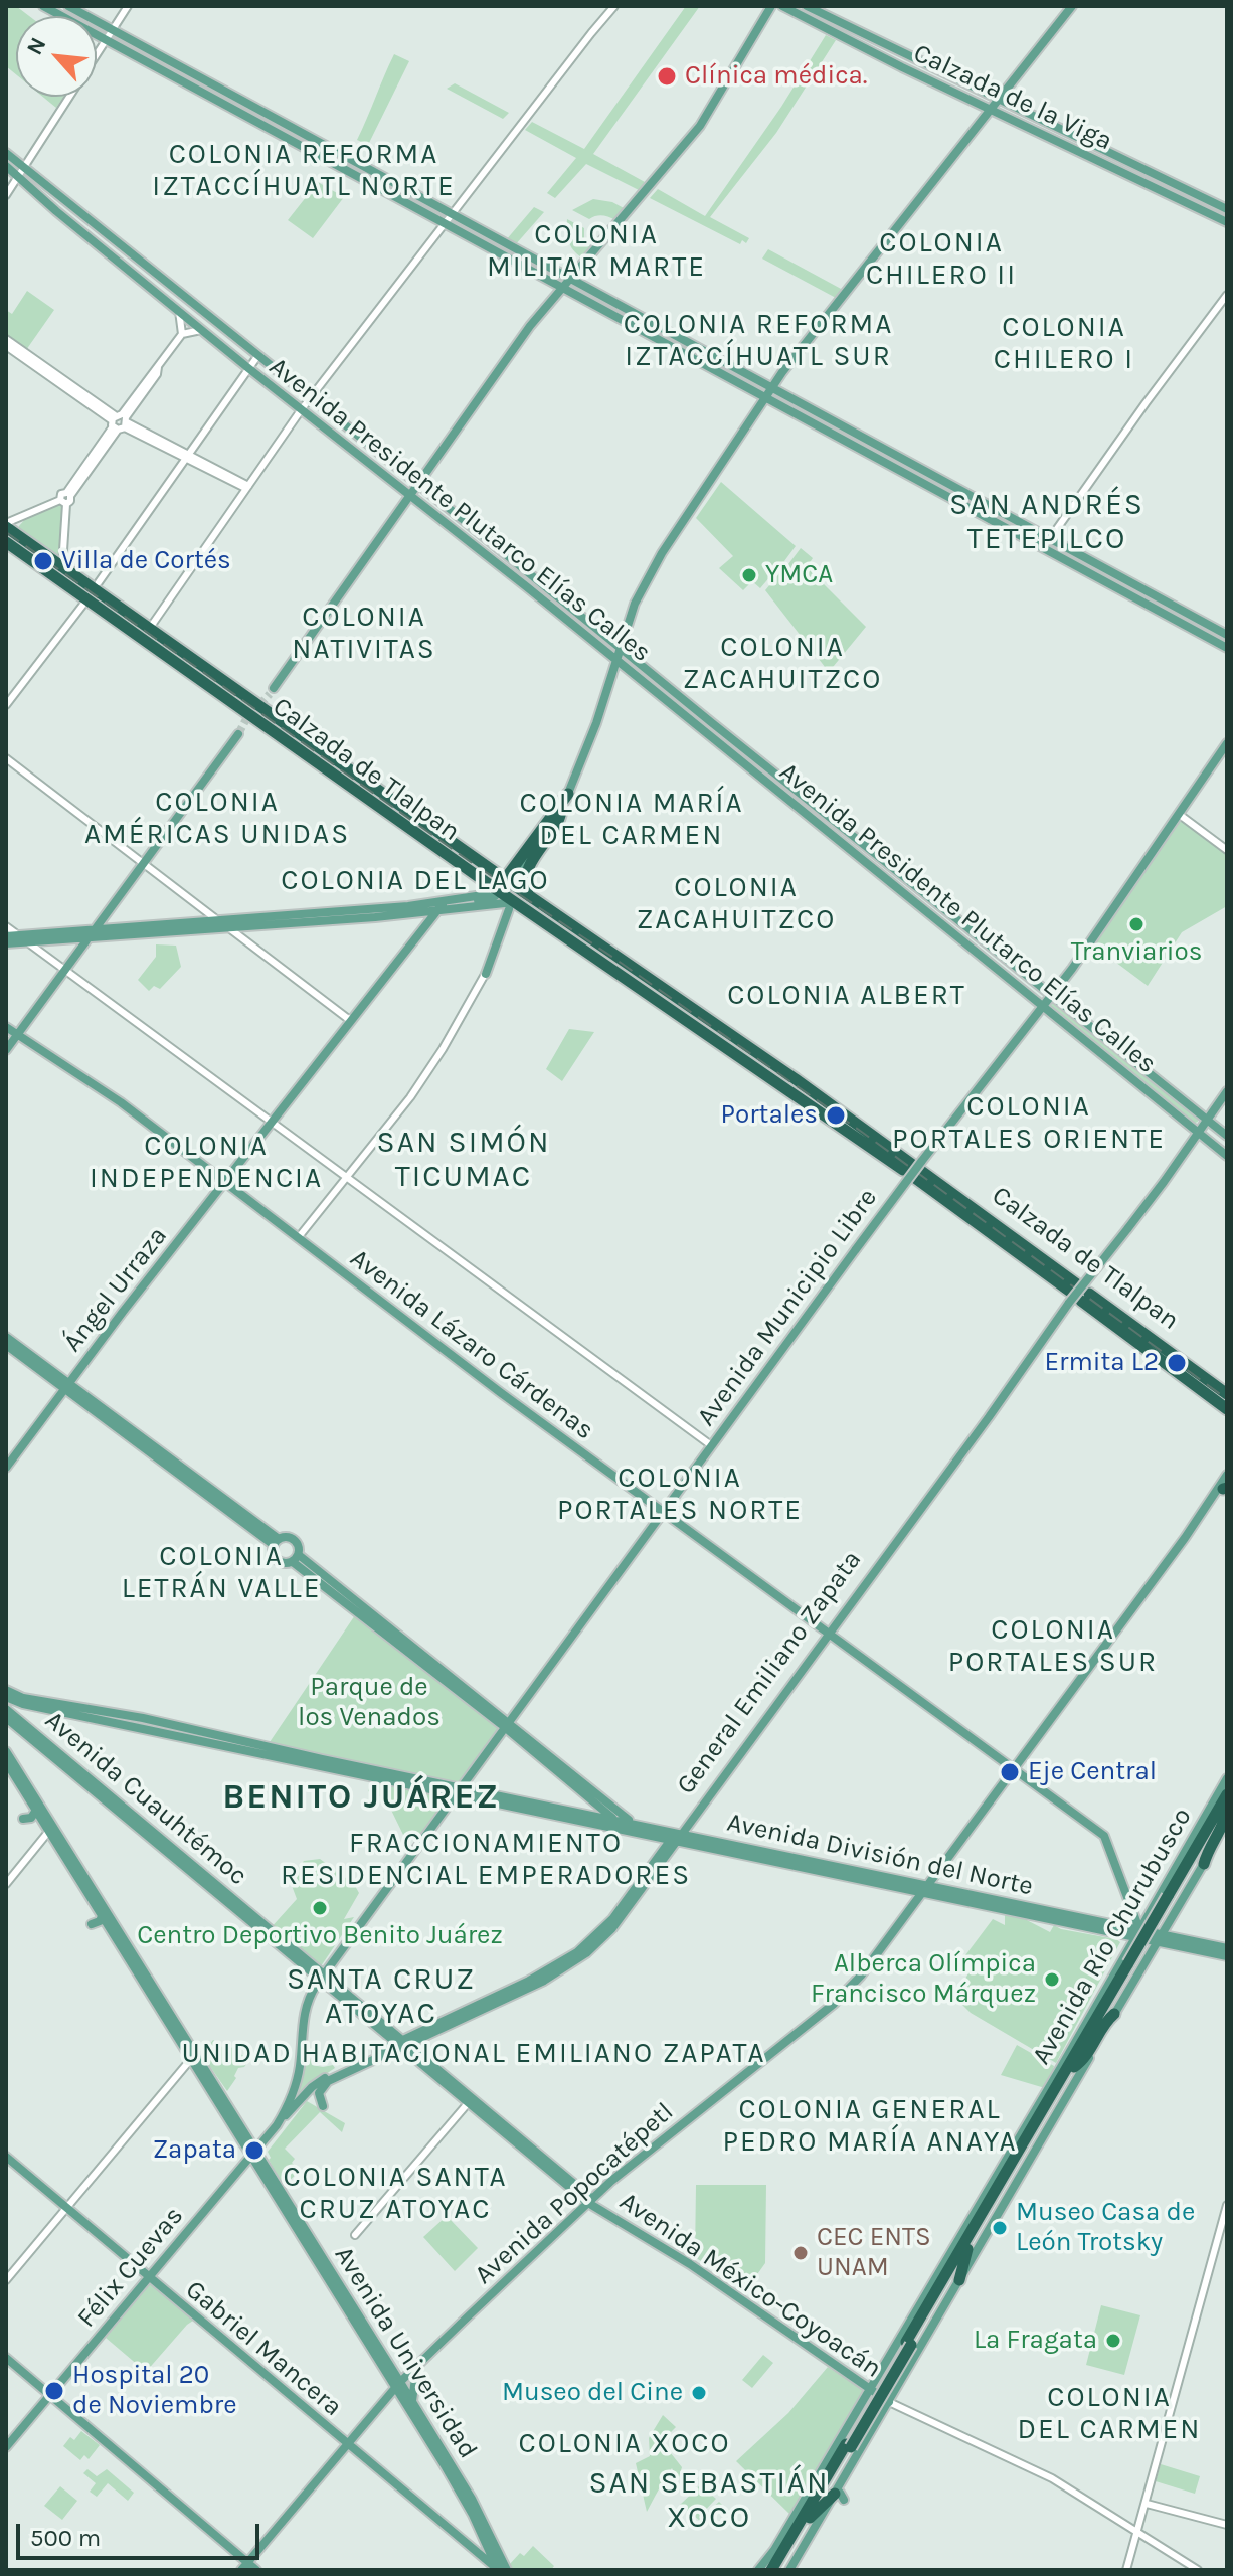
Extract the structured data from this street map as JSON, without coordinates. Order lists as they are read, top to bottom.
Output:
{
  "streets": {
    "highway": ["Calzada de Tlalpan"],
    "main road": [
      "Calzada de la Viga",
      "Avenida Presidente Plutarco Elías Calles",
      "Ángel Urraza",
      "Avenida Municipio Libre",
      "Avenida Lázaro Cárdenas",
      "General Emiliano Zapata",
      "Avenida Cuauhtémoc",
      "Avenida División del Norte",
      "Avenida Río Churubusco",
      "Avenida Popocatépetl",
      "Félix Cuevas",
      "Avenida México-Coyoacán",
      "Gabriel Mancera",
      "Avenida Universidad"
    ]
  },
  "crossings": [
    ["Avenida Presidente Plutarco Elías Calles", "Avenida Municipio Libre"],
    ["Avenida Presidente Plutarco Elías Calles", "General Emiliano Zapata"],
    ["Ángel Urraza", "Avenida Lázaro Cárdenas"],
    ["Avenida Municipio Libre", "Avenida Lázaro Cárdenas"],
    ["Avenida Municipio Libre", "General Emiliano Zapata"],
    ["Avenida Municipio Libre", "Avenida Cuauhtémoc"],
    ["Avenida Municipio Libre", "Avenida División del Norte"],
    ["Avenida Municipio Libre", "Félix Cuevas"],
    ["Avenida Municipio Libre", "Avenida Universidad"],
    ["Avenida Lázaro Cárdenas", "General Emiliano Zapata"],
    ["Avenida Lázaro Cárdenas", "Avenida Popocatépetl"],
    ["General Emiliano Zapata", "Avenida Cuauhtémoc"],
    ["General Emiliano Zapata", "Avenida División del Norte"],
    ["Avenida Cuauhtémoc", "Avenida Popocatépetl"],
    ["Avenida Cuauhtémoc", "Avenida México-Coyoacán"],
    ["Avenida División del Norte", "Avenida Río Churubusco"],
    ["Avenida División del Norte", "Avenida Popocatépetl"],
    ["Avenida Río Churubusco", "Avenida México-Coyoacán"],
    ["Avenida Popocatépetl", "Avenida México-Coyoacán"],
    ["Avenida Popocatépetl", "Gabriel Mancera"],
    ["Avenida Popocatépetl", "Avenida Universidad"],
    ["Félix Cuevas", "Gabriel Mancera"],
    ["Félix Cuevas", "Avenida Universidad"],
    ["Gabriel Mancera", "Avenida Universidad"]
  ],
  "districts": [
    "COLONIA REFORMA IZTACCÍHUATL NORTE",
    "COLONIA MILITAR MARTE",
    "COLONIA CHILERO II",
    "COLONIA REFORMA IZTACCÍHUATL SUR",
    "COLONIA CHILERO I",
    "SAN ANDRÉS TETEPILCO",
    "COLONIA NATIVITAS",
    "COLONIA ZACAHUITZCO",
    "COLONIA AMÉRICAS UNIDAS",
    "COLONIA MARÍA DEL CARMEN",
    "COLONIA DEL LAGO",
    "COLONIA ZACAHUITZCO",
    "COLONIA ALBERT",
    "COLONIA PORTALES ORIENTE",
    "SAN SIMÓN TICUMAC",
    "COLONIA INDEPENDENCIA",
    "COLONIA PORTALES NORTE",
    "COLONIA LETRÁN VALLE",
    "COLONIA PORTALES SUR",
    "BENITO JUÁREZ",
    "FRACCIONAMIENTO RESIDENCIAL EMPERADORES",
    "SANTA CRUZ ATOYAC",
    "UNIDAD HABITACIONAL EMILIANO ZAPATA",
    "COLONIA GENERAL PEDRO MARÍA ANAYA",
    "COLONIA SANTA CRUZ ATOYAC",
    "COLONIA DEL CARMEN",
    "COLONIA XOCO",
    "SAN SEBASTIÁN XOCO"
  ],
  "parks": ["Parque de los Venados"],
  "places": [
    "Clínica médica.",
    "Villa de Cortés",
    "YMCA",
    "Tranviarios",
    "Portales",
    "Ermita L2",
    "Eje Central",
    "Centro Deportivo Benito Juárez",
    "Alberca Olímpica Francisco Márquez",
    "Zapata",
    "Museo Casa de León Trotsky",
    "CEC ENTS UNAM",
    "La Fragata",
    "Hospital 20 de Noviembre",
    "Museo del Cine"
  ],
  "scale_bar": "500 m",
  "north": "top left"
}
